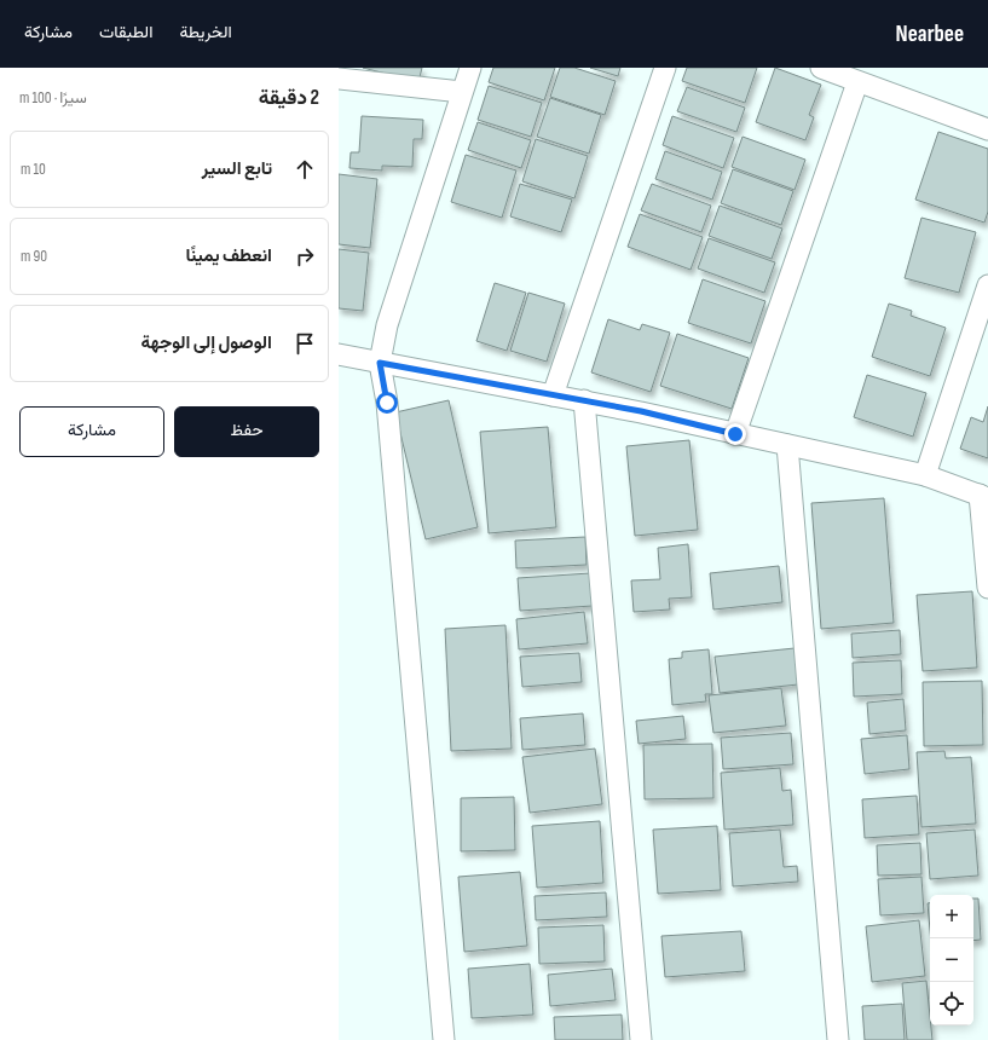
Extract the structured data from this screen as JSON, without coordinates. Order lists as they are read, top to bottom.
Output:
{
  "page": {
    "header": "Nearbee",
    "nav": ["الخريطة", "الطبقات", "مشاركة"],
    "heading": ["2 دقيقة", "سيرًا · 100 m"],
    "list": [
      ["تابع السير", "10 m"],
      ["انعطف يمينًا", "90 m"],
      "الوصول إلى الوجهة"
    ],
    "buttons": ["حفظ", "مشاركة"],
    "map_buttons": ["+", "−"]
  }
}
